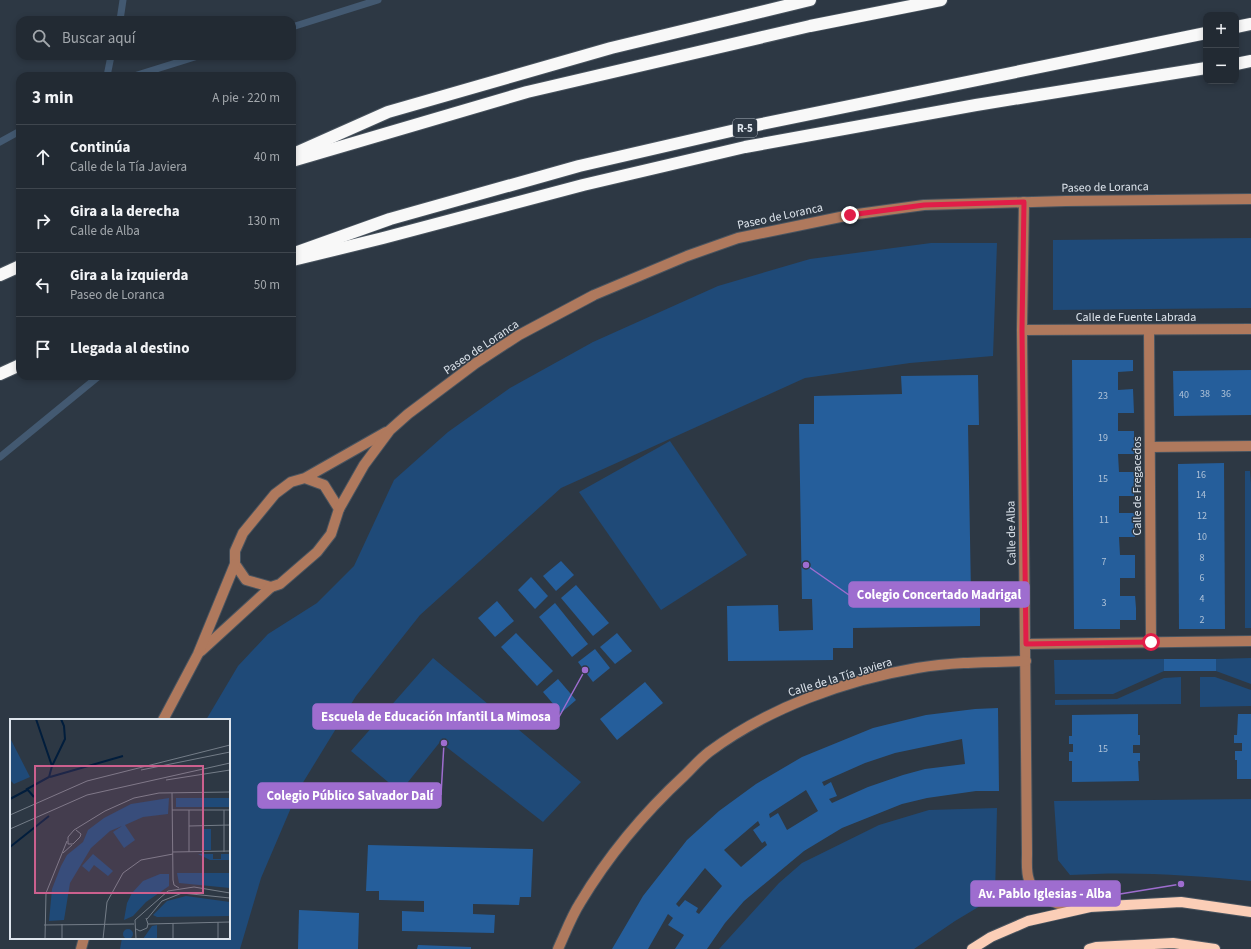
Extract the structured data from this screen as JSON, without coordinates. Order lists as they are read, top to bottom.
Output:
{
  "streets": {
    "highway": ["R-5"],
    "street": [
      "Paseo de Loranca",
      "Calle de Fuente Labrada",
      "Calle de Fregacedos",
      "Calle de Alba",
      "Calle de la Tía Javiera"
    ]
  },
  "crossings": [
    ["Paseo de Loranca", "Calle de Alba"],
    ["Calle de Fuente Labrada", "Calle de Fregacedos"],
    ["Calle de Fuente Labrada", "Calle de Alba"],
    ["Calle de Alba", "Calle de la Tía Javiera"]
  ],
  "places": [
    "Colegio Concertado Madrigal",
    "Escuela de Educación Infantil La Mimosa",
    "Colegio Público Salvador Dalí",
    "Av. Pablo Iglesias - Alba"
  ],
  "house_numbers": [
    "38",
    "36",
    "40",
    "23",
    "19",
    "16",
    "15",
    "14",
    "12",
    "11",
    "10",
    "8",
    "7",
    "6",
    "4",
    "3",
    "2",
    "15"
  ],
  "page": {
    "map_buttons": ["+", "−"],
    "search": "Buscar aquí",
    "heading": ["3 min", "A pie · 220 m"],
    "list": [
      ["Continúa", "Calle de la Tía Javiera", "40 m"],
      ["Gira a la derecha", "Calle de Alba", "130 m"],
      ["Gira a la izquierda", "Paseo de Loranca", "50 m"],
      "Llegada al destino"
    ]
  }
}
